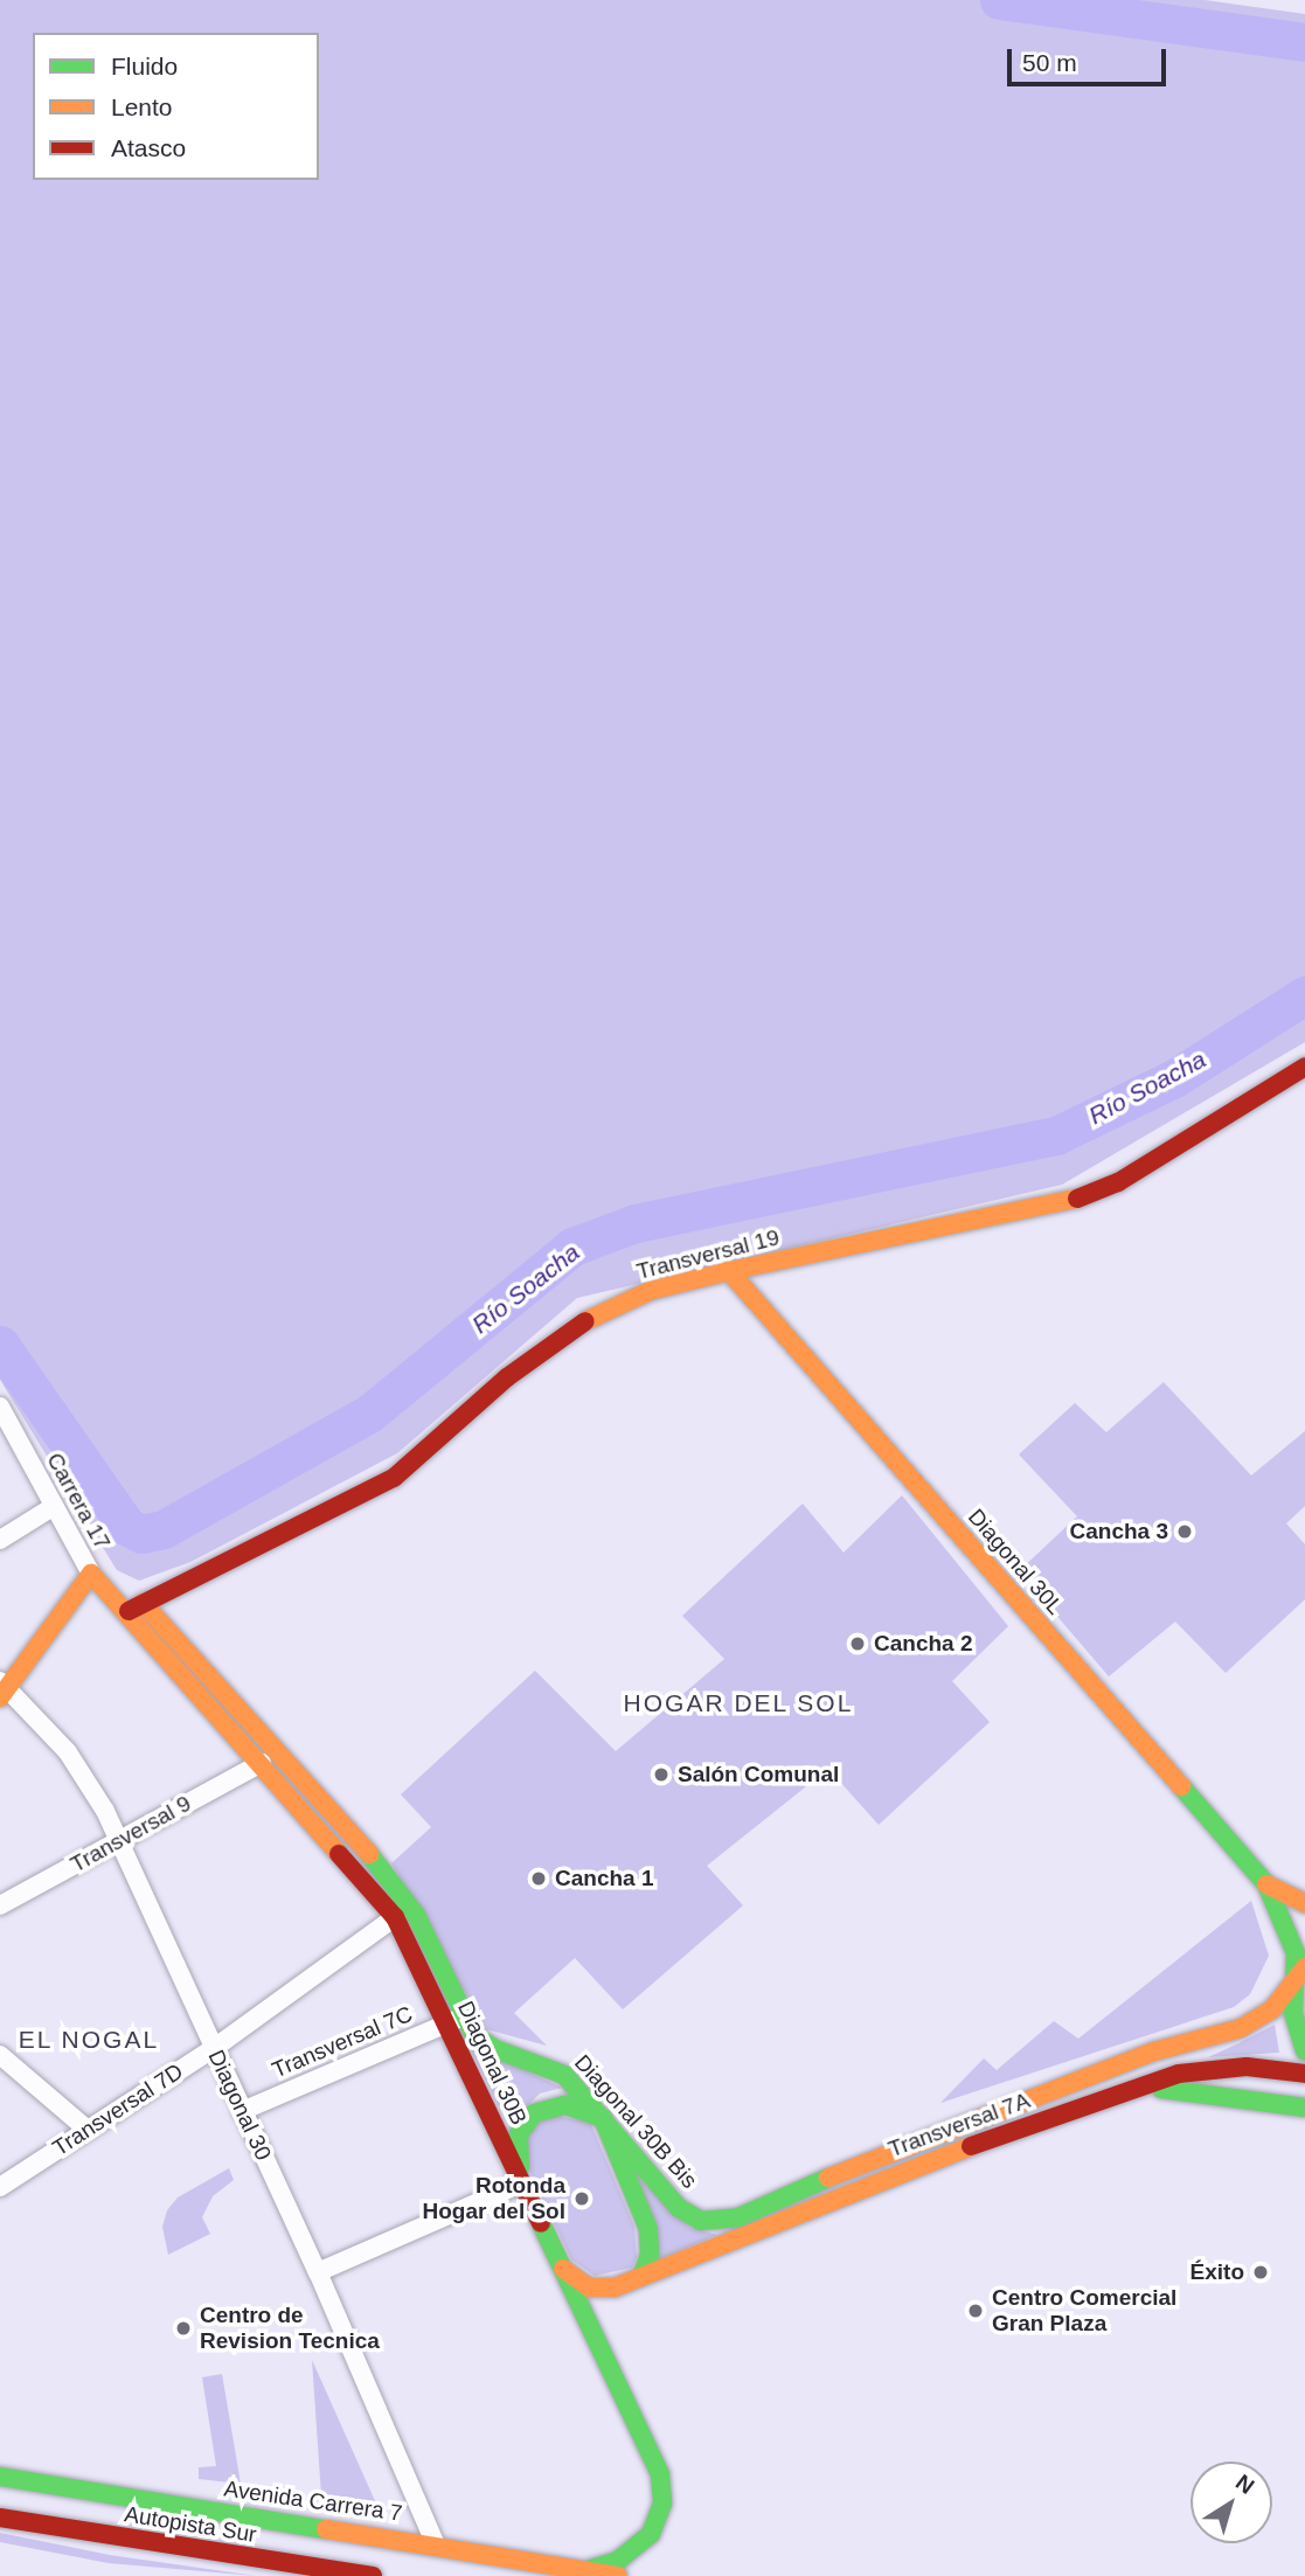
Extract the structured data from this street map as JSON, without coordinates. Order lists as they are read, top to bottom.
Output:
{
  "streets": {
    "main road": [
      "Transversal 19",
      "Carrera 17",
      "Diagonal 30L",
      "Diagonal 30B",
      "Diagonal 30B Bis",
      "Transversal 7A",
      "Avenida Carrera 7",
      "Autopista Sur"
    ],
    "street": [
      "Transversal 9",
      "Transversal 7C",
      "Diagonal 30",
      "Transversal 7D"
    ]
  },
  "crossings": [
    ["Transversal 19", "Carrera 17"],
    ["Transversal 19", "Diagonal 30L"],
    ["Transversal 19", "Diagonal 30B"],
    ["Carrera 17", "Diagonal 30B"],
    ["Transversal 9", "Diagonal 30B"],
    ["Transversal 9", "Diagonal 30"],
    ["Transversal 7C", "Diagonal 30B"],
    ["Transversal 7C", "Diagonal 30"],
    ["Transversal 7C", "Diagonal 30B Bis"],
    ["Diagonal 30B", "Transversal 7D"],
    ["Diagonal 30B", "Diagonal 30B Bis"],
    ["Diagonal 30B", "Avenida Carrera 7"],
    ["Diagonal 30", "Transversal 7D"],
    ["Diagonal 30", "Avenida Carrera 7"],
    ["Diagonal 30B Bis", "Transversal 7A"]
  ],
  "districts": ["HOGAR DEL SOL", "EL NOGAL"],
  "water": ["Río Soacha"],
  "places": [
    "Cancha 3",
    "Cancha 2",
    "Salón Comunal",
    "Cancha 1",
    "Rotonda Hogar del Sol",
    "Éxito",
    "Centro Comercial Gran Plaza",
    "Centro de Revision Tecnica"
  ],
  "legend": ["Fluido", "Lento", "Atasco"],
  "scale_bar": "50 m",
  "north": "top right"
}
